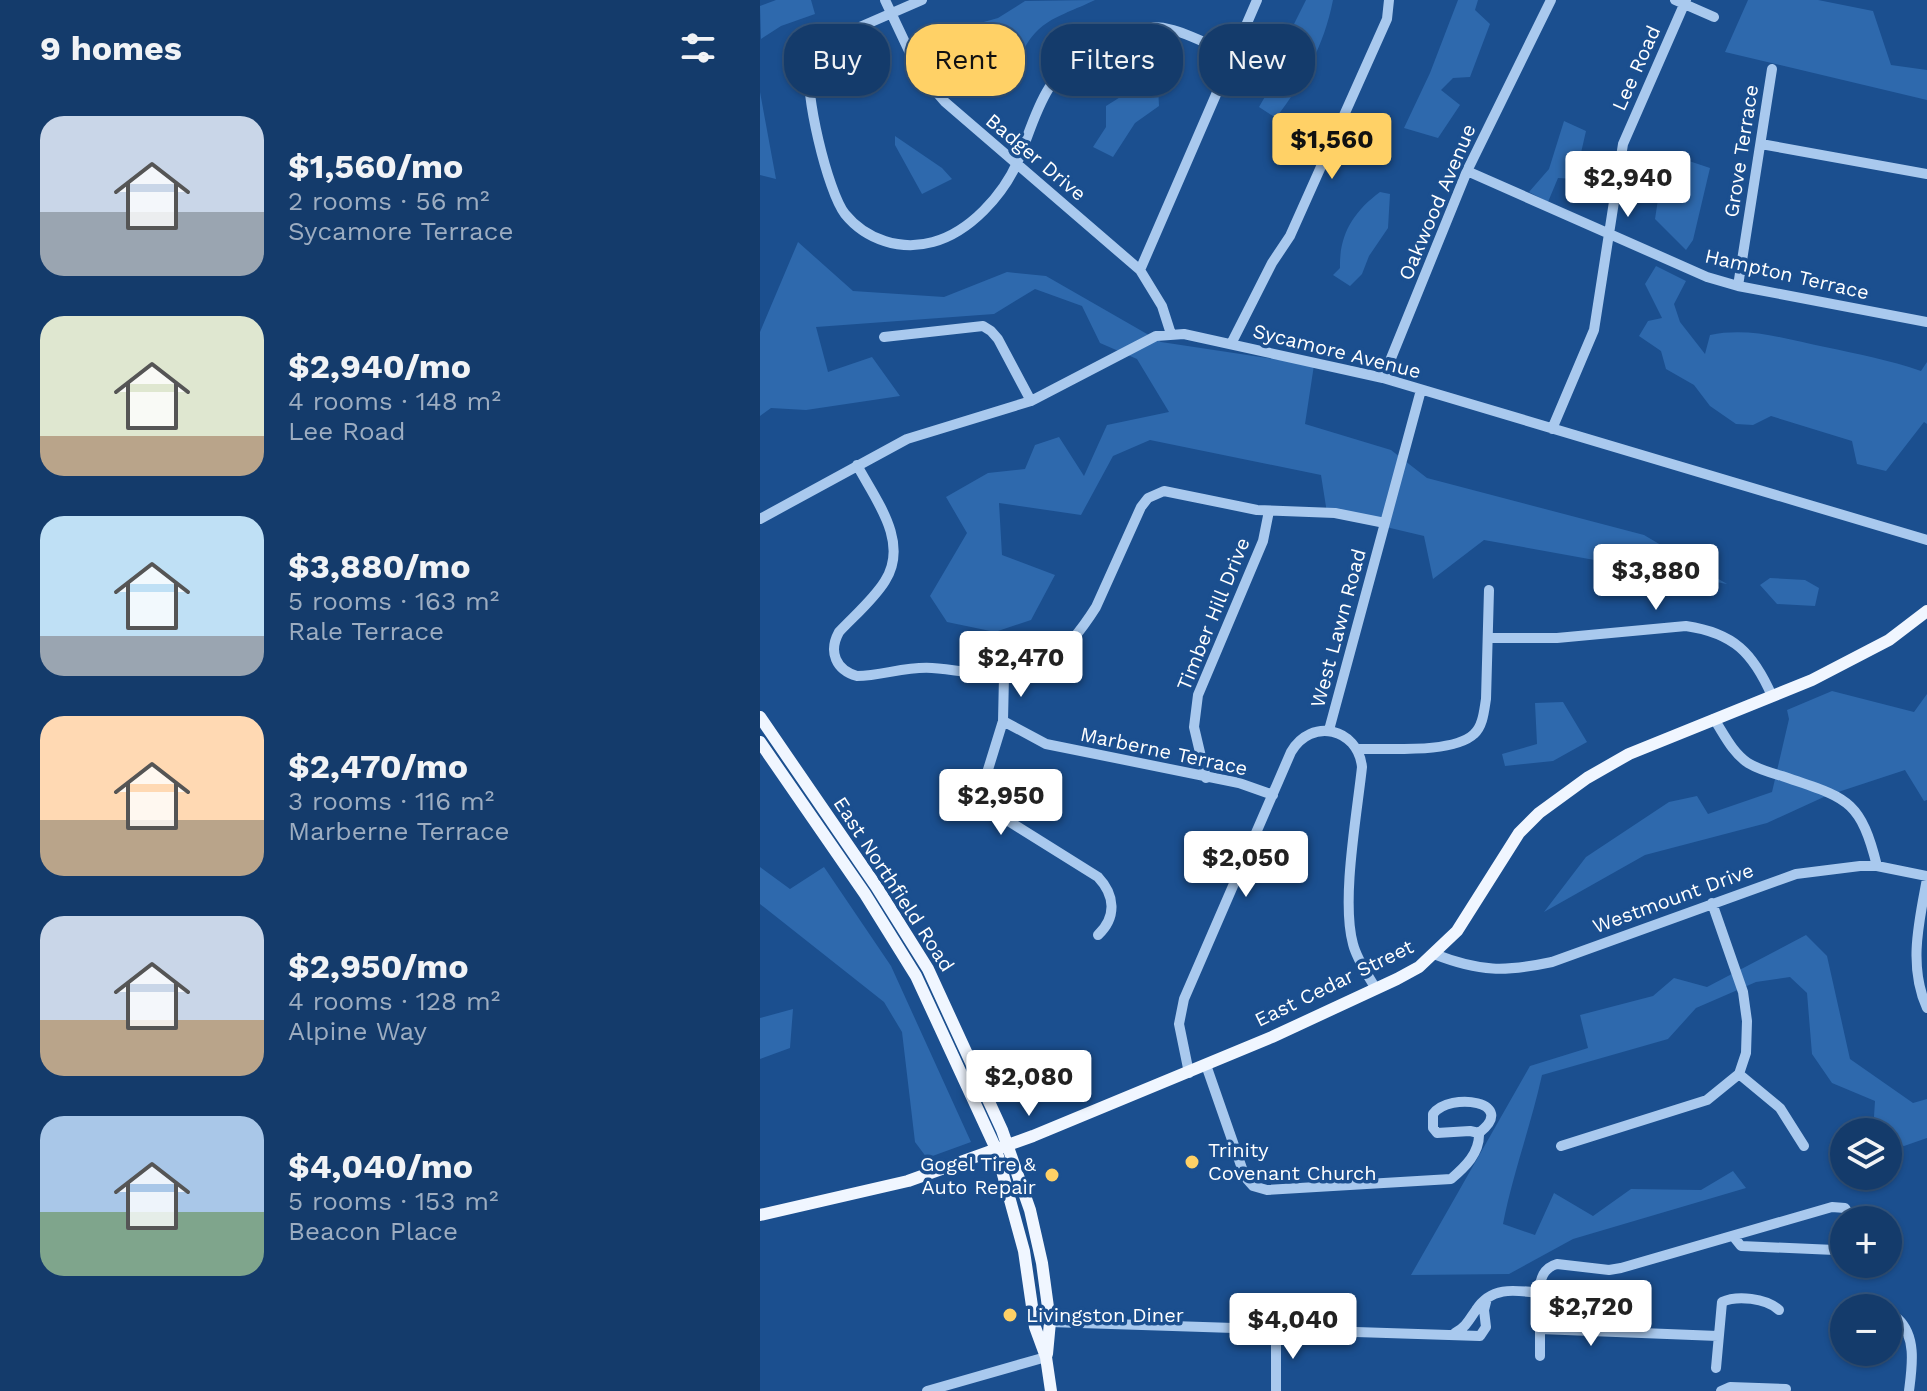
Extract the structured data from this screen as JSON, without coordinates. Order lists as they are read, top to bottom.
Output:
{
  "streets": {
    "main road": ["East Northfield Road", "East Cedar Street"],
    "street": [
      "Lee Road",
      "Grove Terrace",
      "Badger Drive",
      "Oakwood Avenue",
      "Hampton Terrace",
      "Sycamore Avenue",
      "Timber Hill Drive",
      "West Lawn Road",
      "Marberne Terrace",
      "Westmount Drive"
    ]
  },
  "crossings": [
    ["Lee Road", "Hampton Terrace"],
    ["Lee Road", "Sycamore Avenue"],
    ["Grove Terrace", "Hampton Terrace"],
    ["Badger Drive", "Sycamore Avenue"],
    ["Oakwood Avenue", "Hampton Terrace"],
    ["Oakwood Avenue", "Sycamore Avenue"],
    ["Sycamore Avenue", "West Lawn Road"],
    ["Timber Hill Drive", "Marberne Terrace"],
    ["West Lawn Road", "Marberne Terrace"],
    ["West Lawn Road", "East Cedar Street"],
    ["East Northfield Road", "East Cedar Street"],
    ["Westmount Drive", "East Cedar Street"]
  ],
  "places": ["Trinity Covenant Church", "Gogel Tire & Auto Repair", "Livingston Diner"],
  "page": {
    "heading": "9 homes",
    "chip": [
      "Buy",
      "Rent",
      "Filters",
      "New"
    ],
    "list": [
      {
        "name": "$1,560/mo",
        "note": "2 rooms · 56 m² · Sycamore Terrace"
      },
      {
        "name": "$2,940/mo",
        "note": "4 rooms · 148 m² · Lee Road"
      },
      {
        "name": "$3,880/mo",
        "note": "5 rooms · 163 m² · Rale Terrace"
      },
      {
        "name": "$2,470/mo",
        "note": "3 rooms · 116 m² · Marberne Terrace"
      },
      {
        "name": "$2,950/mo",
        "note": "4 rooms · 128 m² · Alpine Way"
      },
      {
        "name": "$4,040/mo",
        "note": "5 rooms · 153 m² · Beacon Place"
      }
    ],
    "price": [
      "$1,560",
      "$2,940",
      "$3,880",
      "$2,470",
      "$2,950",
      "$2,050",
      "$2,080",
      "$2,720",
      "$4,040"
    ],
    "map_buttons": ["+", "−"]
  }
}
